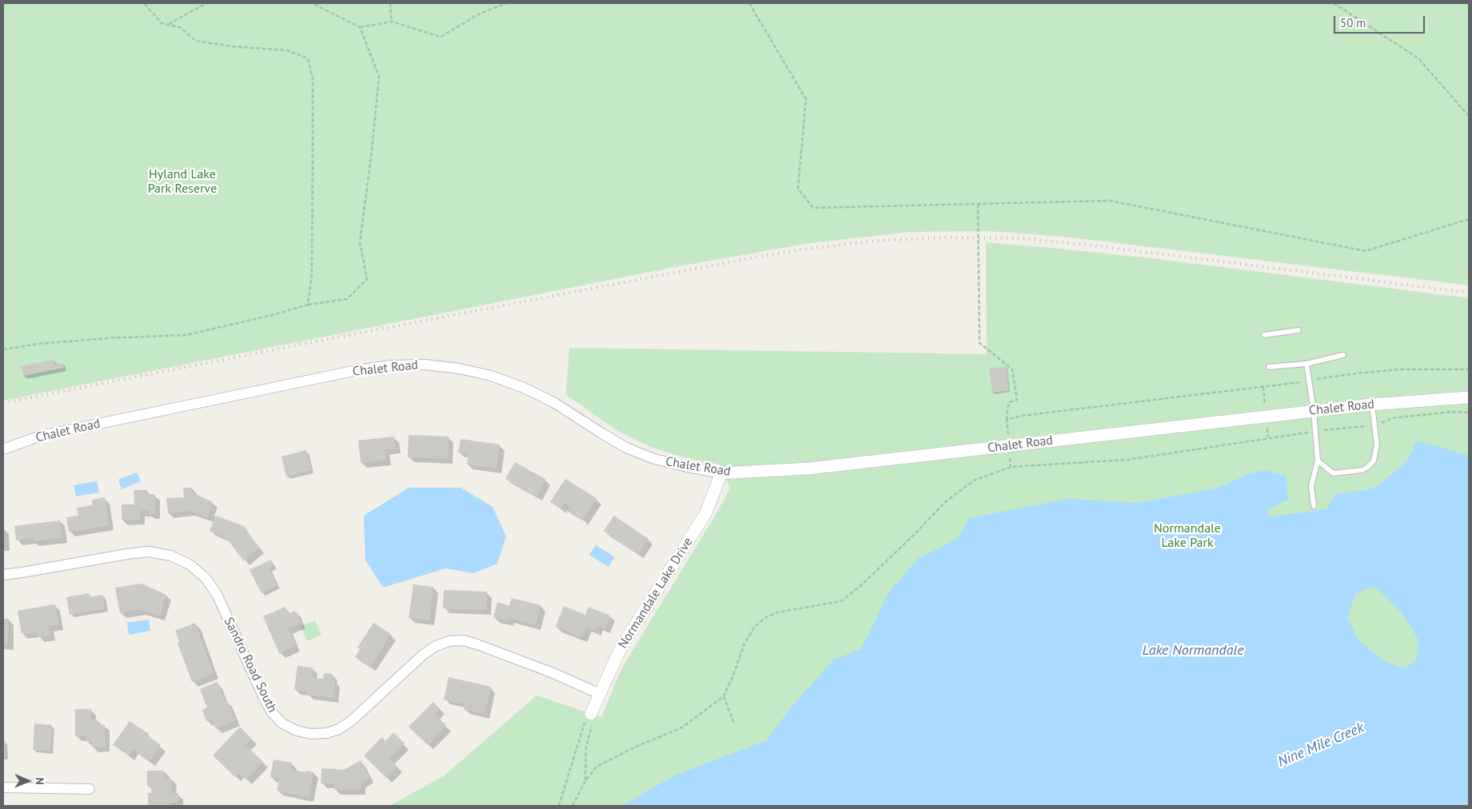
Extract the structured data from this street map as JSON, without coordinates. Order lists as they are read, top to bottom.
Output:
{
  "streets": {
    "street": ["Chalet Road", "Normandale Lake Drive", "Sandro Road South"]
  },
  "crossings": [
    ["Chalet Road", "Normandale Lake Drive"],
    ["Normandale Lake Drive", "Sandro Road South"]
  ],
  "water": ["Lake Normandale", "Nine Mile Creek"],
  "parks": ["Hyland Lake Park Reserve", "Normandale Lake Park"],
  "scale_bar": "50 m",
  "north": "right"
}
